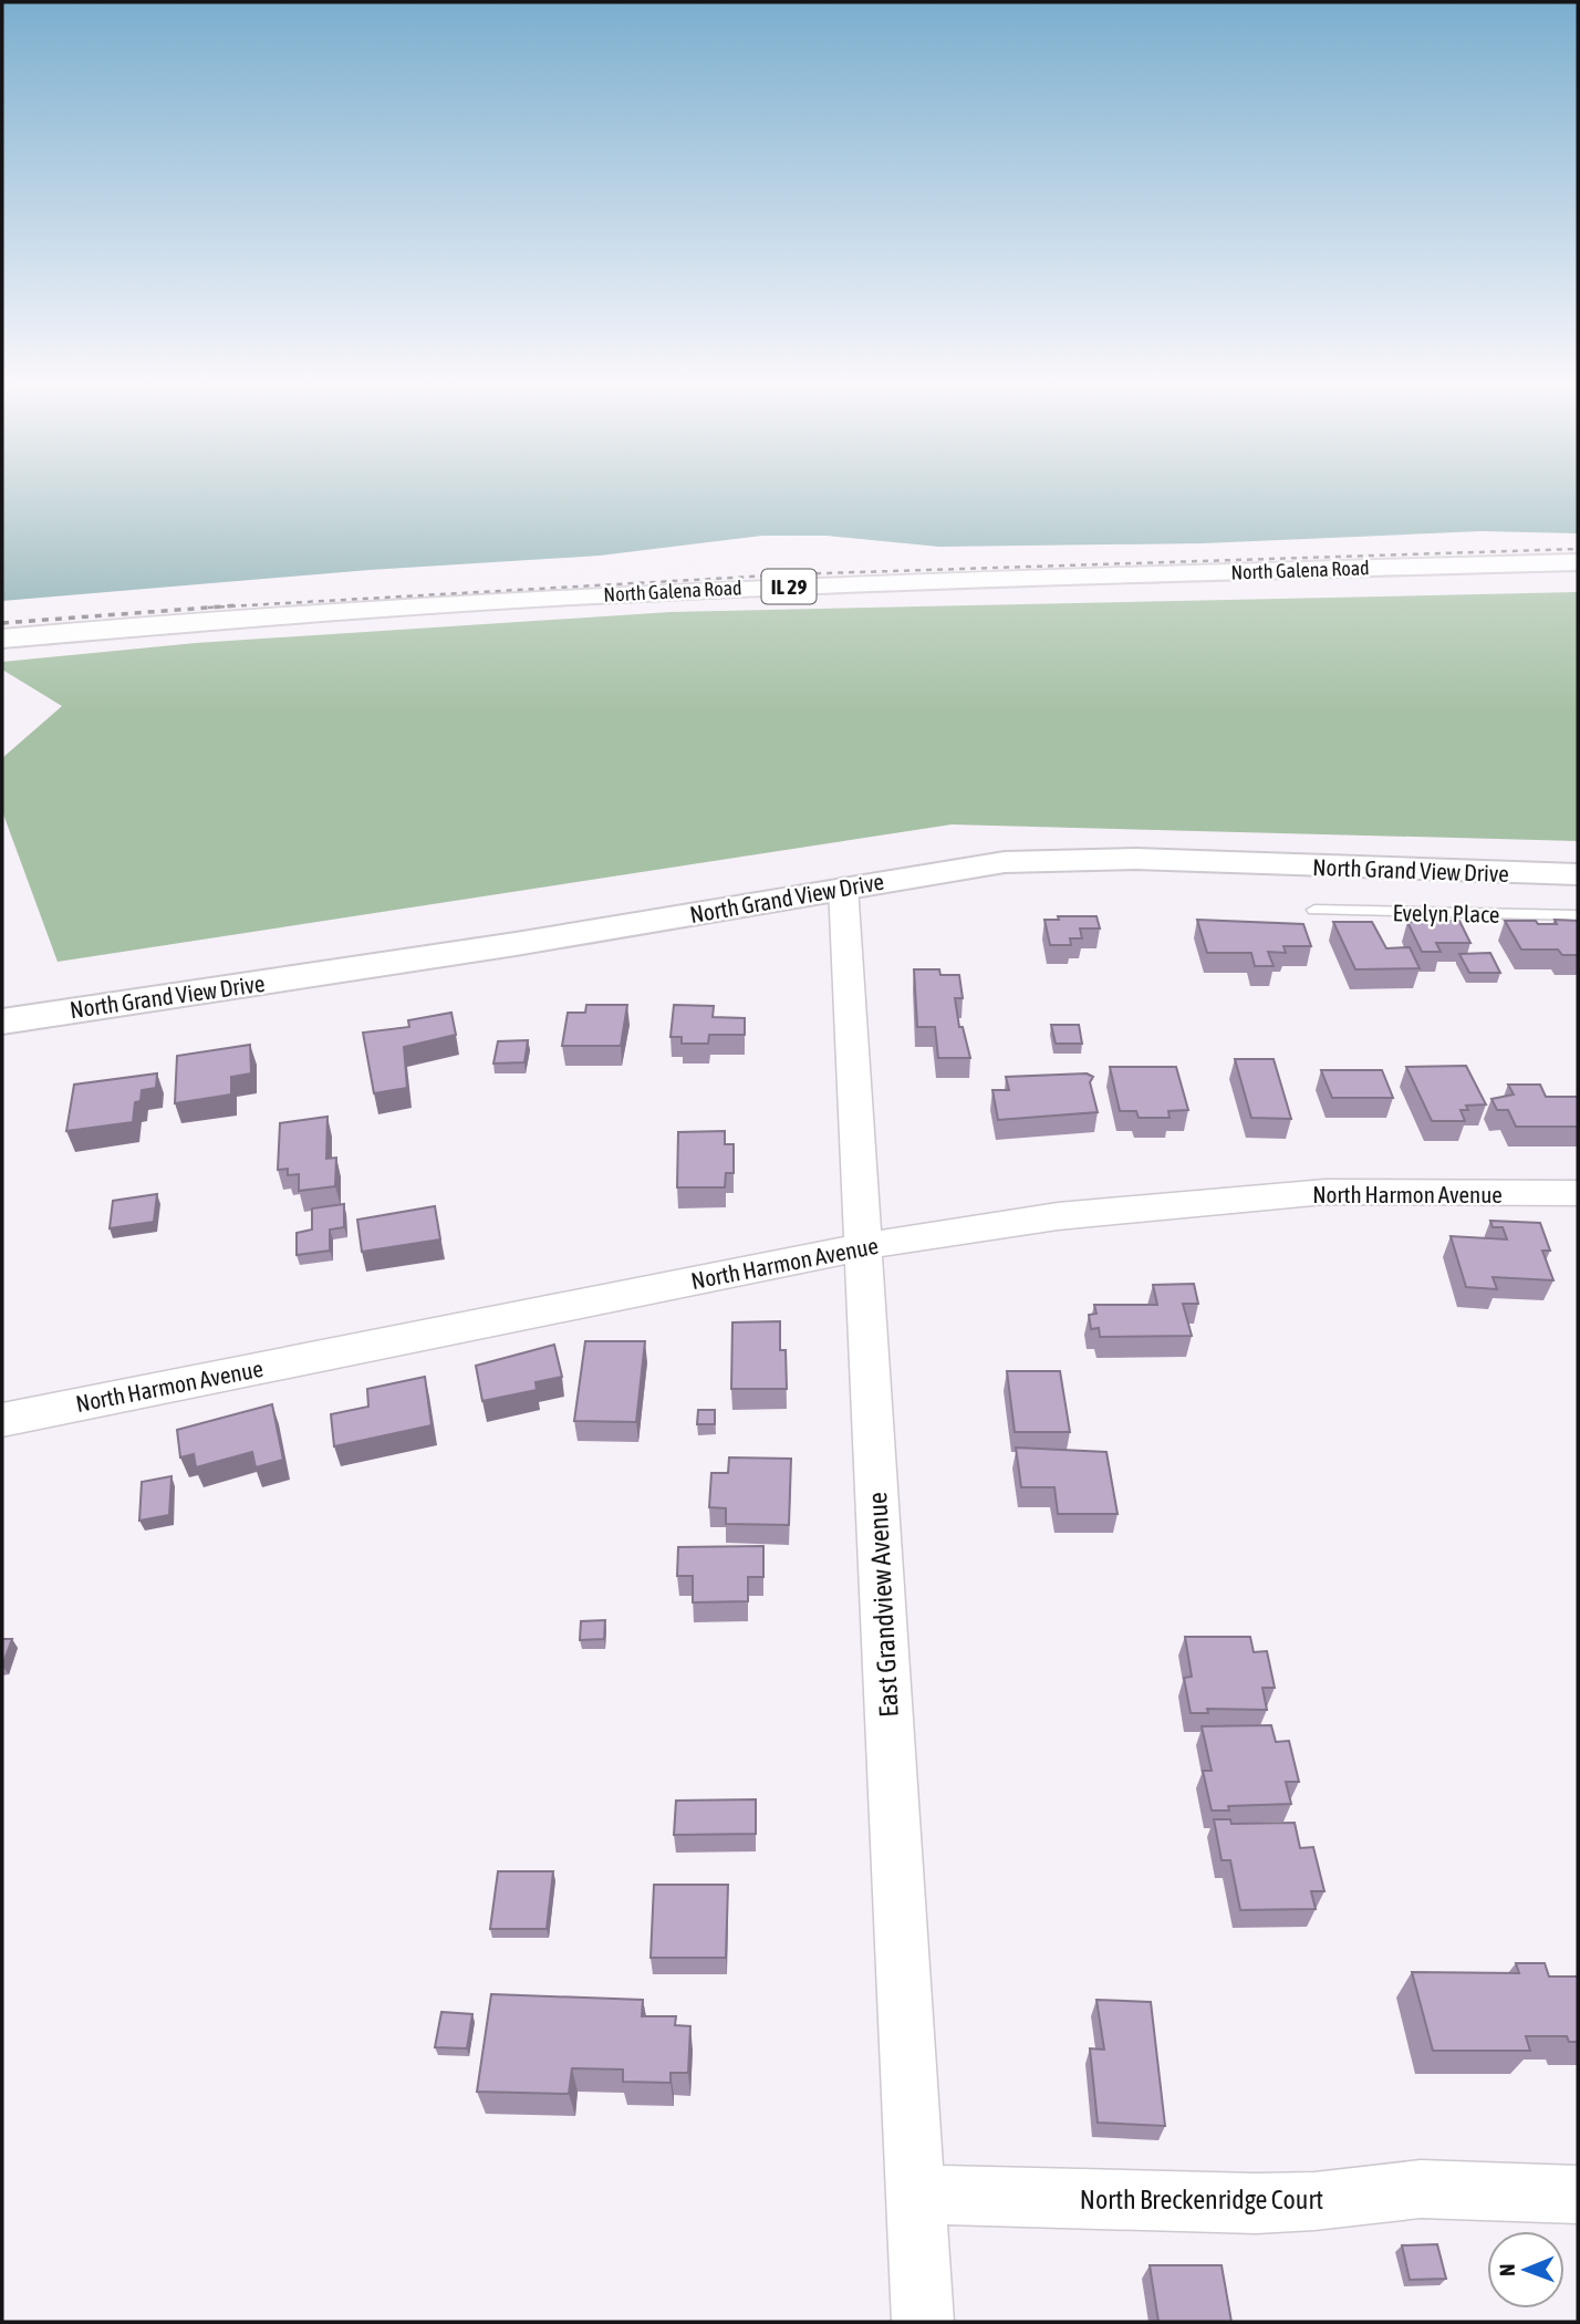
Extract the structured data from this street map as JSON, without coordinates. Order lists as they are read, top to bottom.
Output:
{
  "streets": {
    "main road": ["North Galena Road", "IL 29", "North Grand View Drive"],
    "street": ["North Harmon Avenue", "East Grandview Avenue", "North Breckenridge Court"],
    "lane": ["Evelyn Place"]
  },
  "crossings": [
    ["North Grand View Drive", "East Grandview Avenue"],
    ["North Harmon Avenue", "East Grandview Avenue"],
    ["East Grandview Avenue", "North Breckenridge Court"]
  ],
  "north": "left"
}
